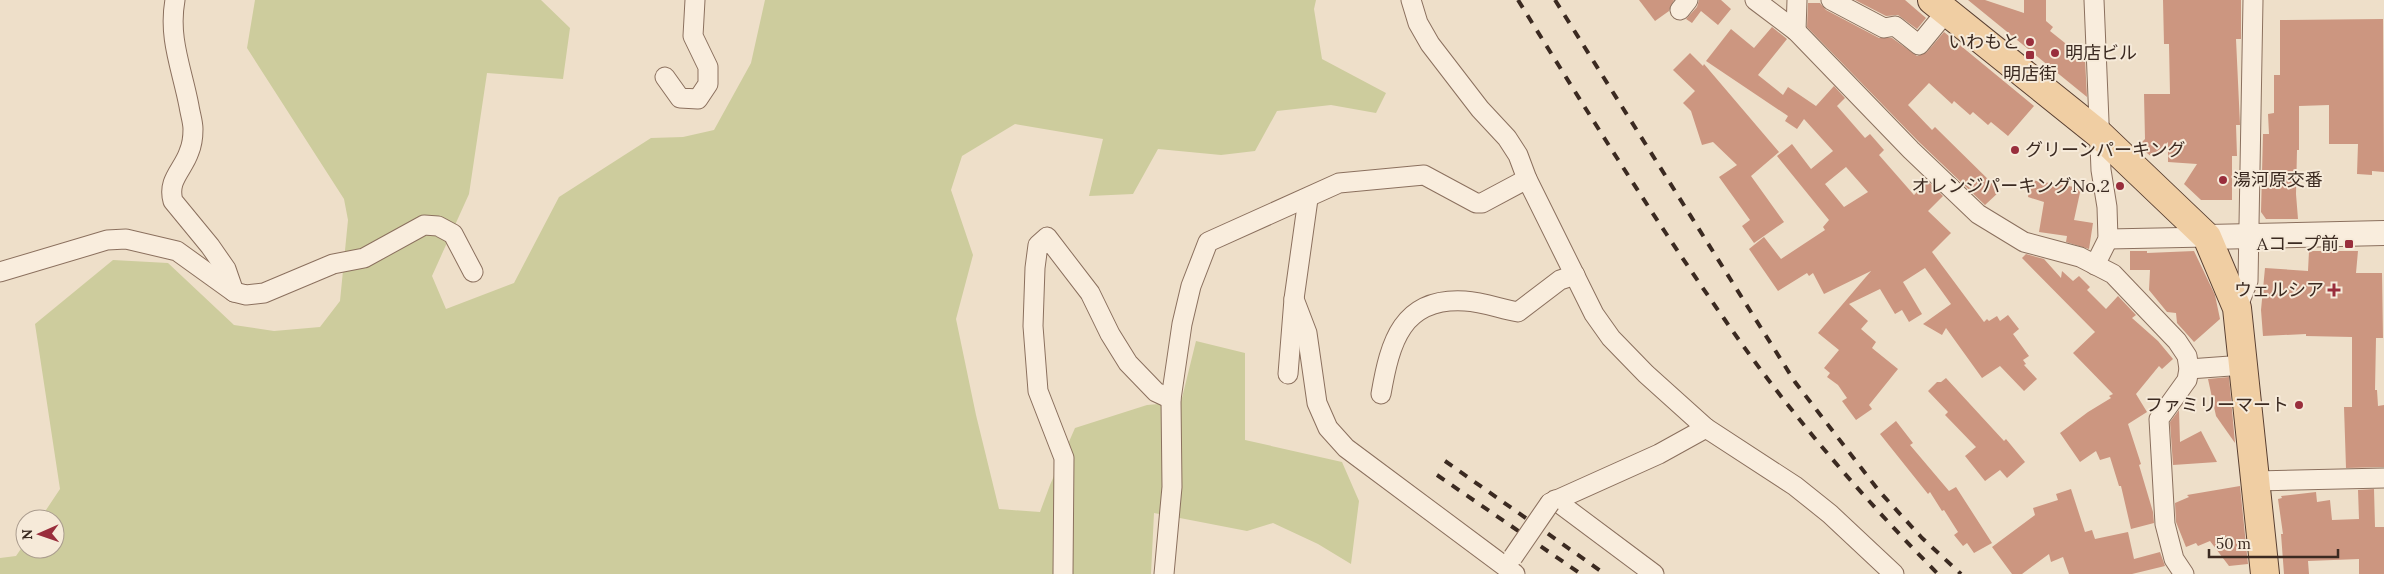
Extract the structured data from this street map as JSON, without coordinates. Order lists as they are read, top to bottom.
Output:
{
  "places": {
    "other": [
      "いわもと",
      "明店ビル",
      "グリーンパーキング",
      "湯河原交番",
      "オレンジパーキングNo.2",
      "ファミリーマート"
    ],
    "transit": ["明店街", "Aコープ前"],
    "health": ["ウェルシア"]
  },
  "scale_bar": "50 m",
  "north": "left"
}
